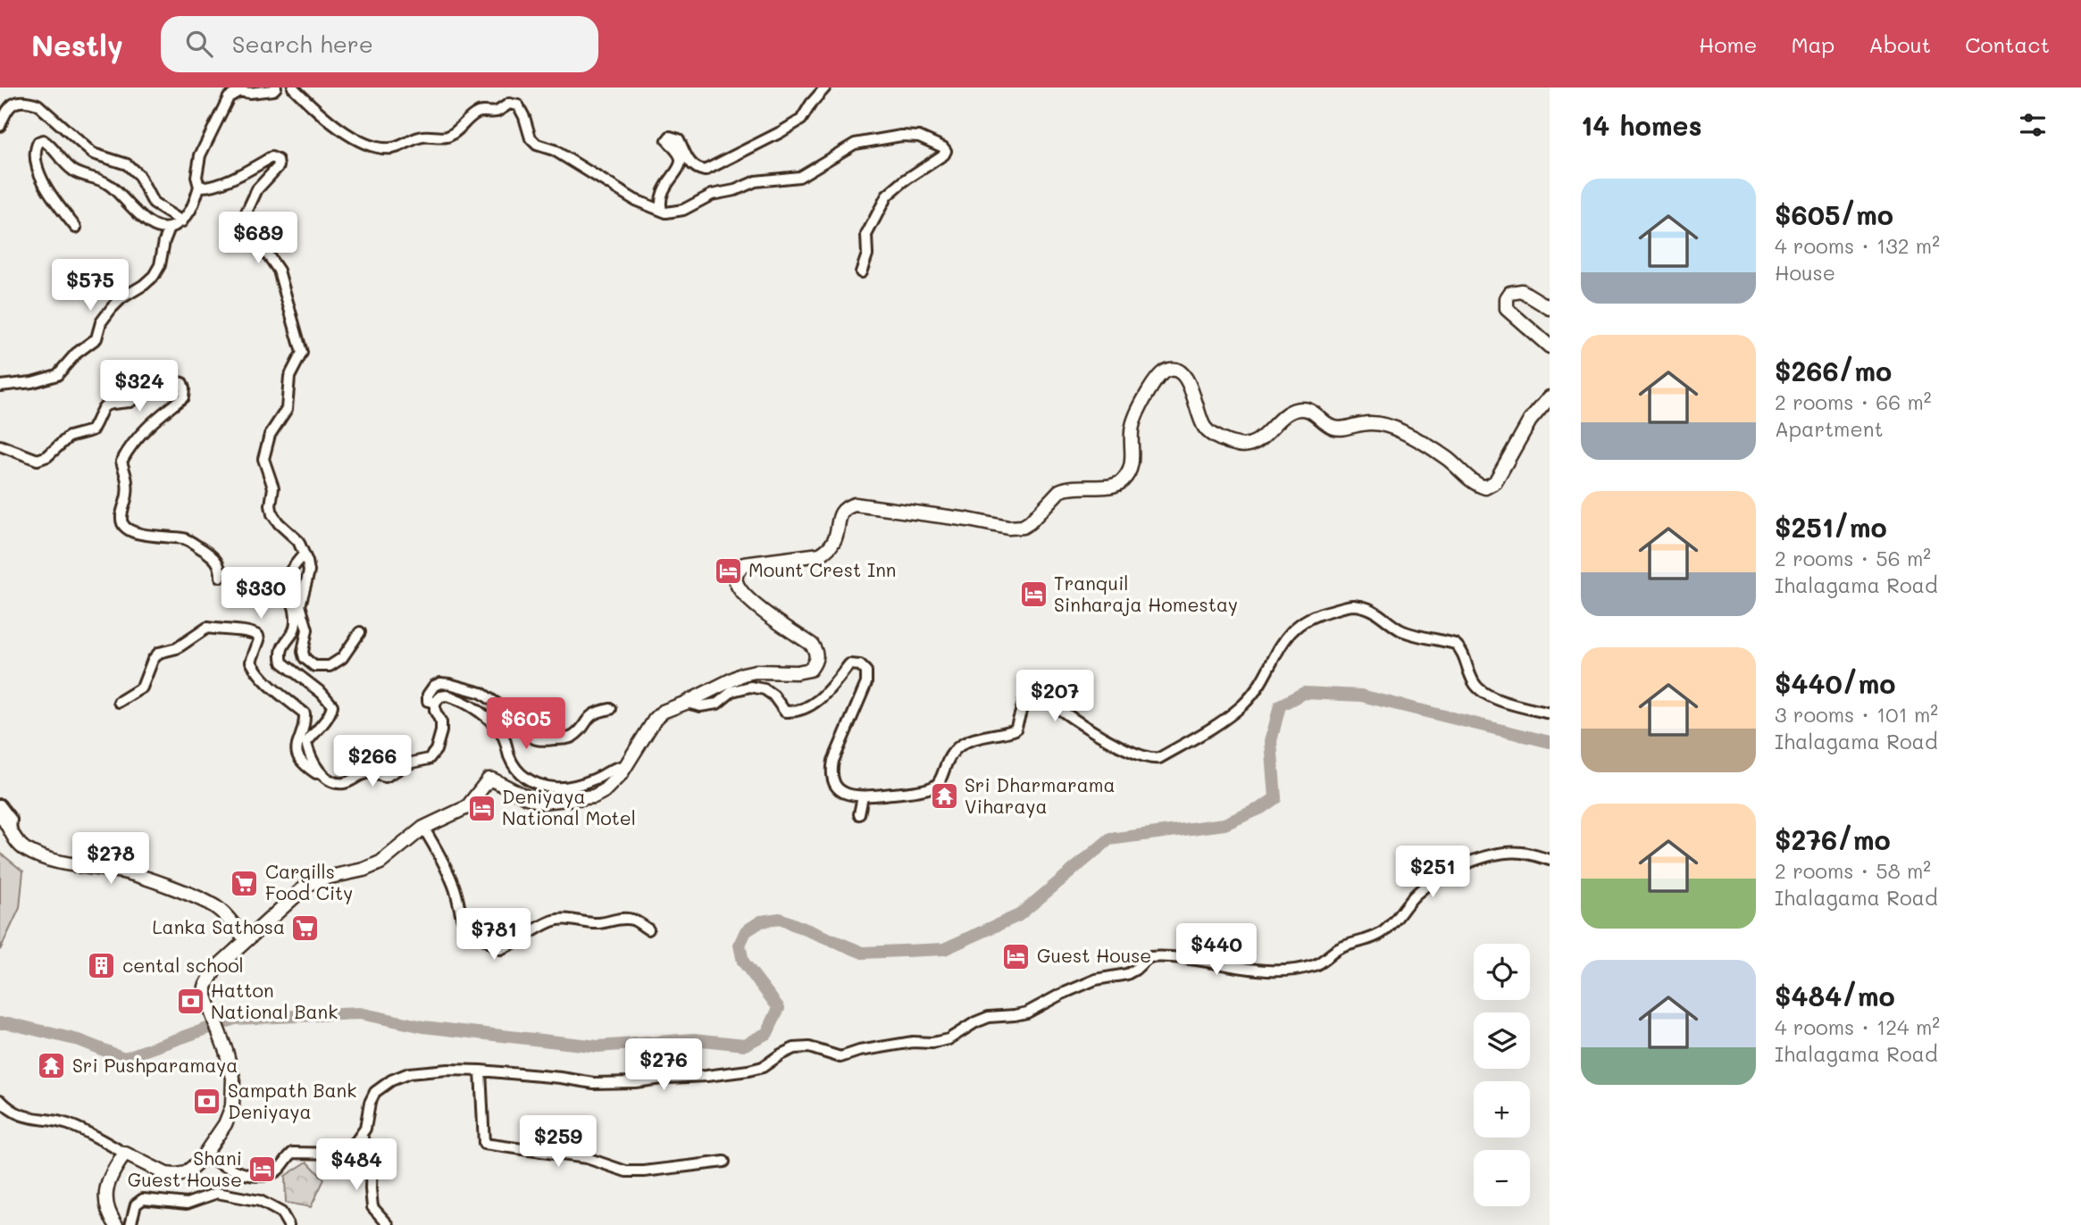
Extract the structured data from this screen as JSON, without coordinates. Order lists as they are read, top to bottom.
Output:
{
  "places": {
    "hotel": [
      "Mount Crest Inn",
      "Tranquil Sinharaja Homestay",
      "Deniyaya National Motel",
      "Guest House",
      "Shani Guest House"
    ],
    "temple": ["Sri Dharmarama Viharaya", "Sri Pushparamaya"],
    "supermarket": ["Cargills Food City", "Lanka Sathosa"],
    "building": ["cental school"],
    "bank": ["Hatton National Bank", "Sampath Bank Deniyaya"]
  },
  "page": {
    "header": "Nestly",
    "search": "Search here",
    "nav": [
      "Home",
      "Map",
      "About",
      "Contact"
    ],
    "heading": "14 homes",
    "list": [
      {
        "name": "$605/mo",
        "note": "4 rooms · 132 m² · House"
      },
      {
        "name": "$266/mo",
        "note": "2 rooms · 66 m² · Apartment"
      },
      {
        "name": "$251/mo",
        "note": "2 rooms · 56 m² · Ihalagama Road"
      },
      {
        "name": "$440/mo",
        "note": "3 rooms · 101 m² · Ihalagama Road"
      },
      {
        "name": "$276/mo",
        "note": "2 rooms · 58 m² · Ihalagama Road"
      },
      {
        "name": "$484/mo",
        "note": "4 rooms · 124 m² · Ihalagama Road"
      }
    ],
    "price": [
      "$689",
      "$575",
      "$324",
      "$330",
      "$207",
      "$605",
      "$266",
      "$278",
      "$251",
      "$781",
      "$440",
      "$276",
      "$259",
      "$484"
    ],
    "map_buttons": ["+", "−"]
  }
}
